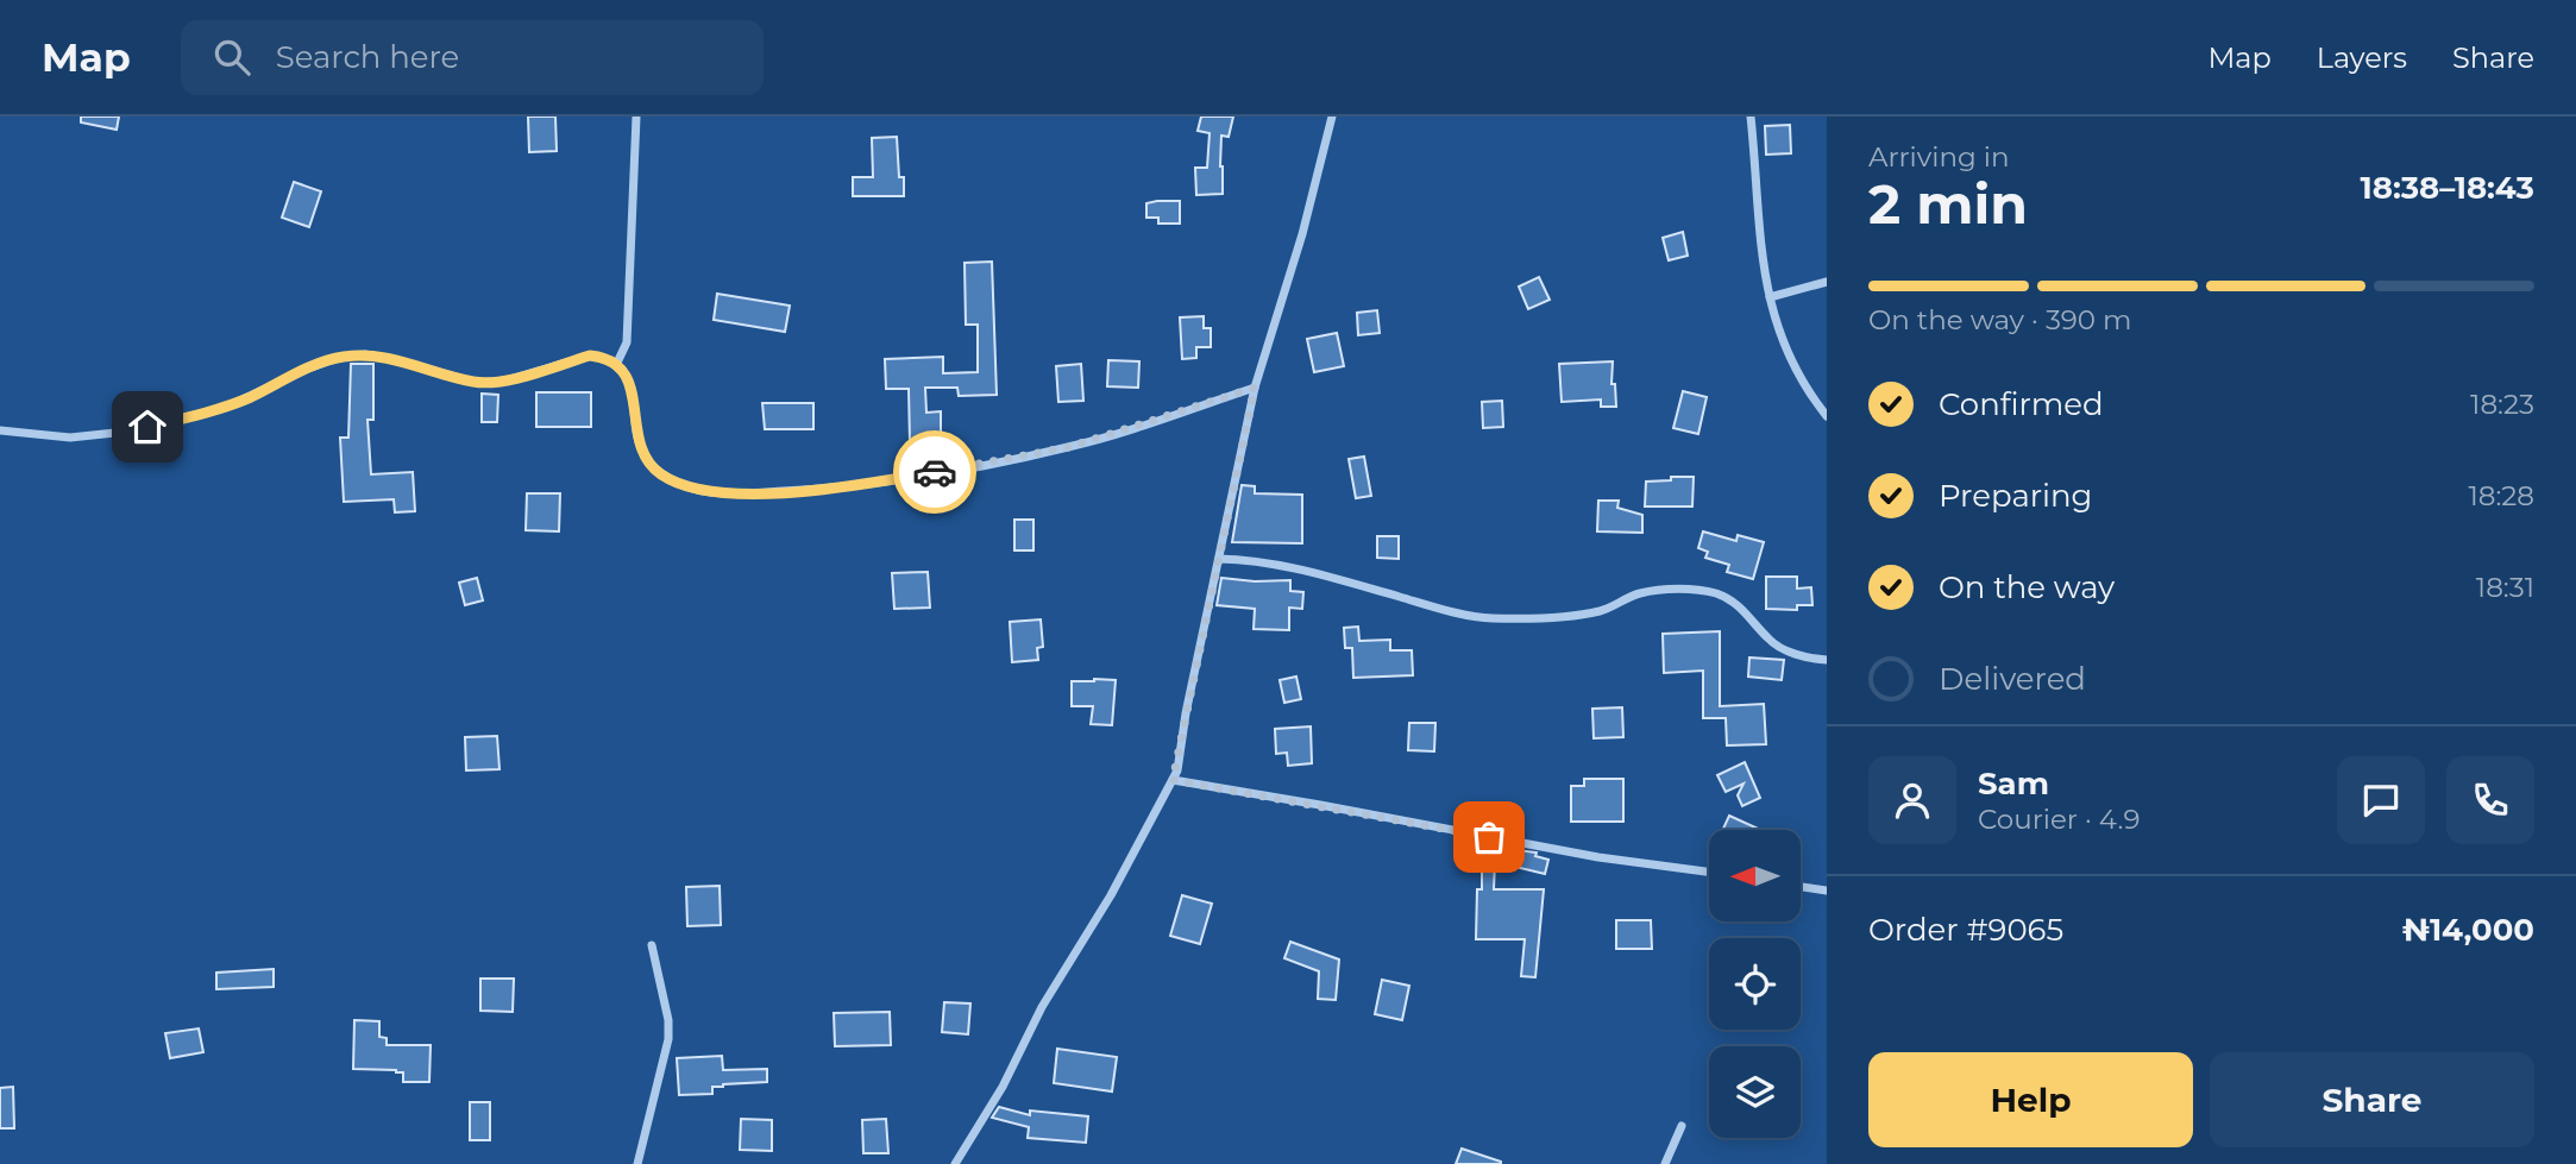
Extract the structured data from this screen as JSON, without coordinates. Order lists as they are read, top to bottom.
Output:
{
  "north": "left",
  "page": {
    "header": "Map",
    "search": "Search here",
    "nav": ["Map", "Layers", "Share"],
    "heading": ["2 min", "Arriving in", "18:38–18:43"],
    "panel": [
      "Sam",
      "Courier · 4.9",
      "Order #9065",
      "₦14,000"
    ],
    "bar": "On the way · 390 m",
    "list": [
      ["Confirmed", "18:23"],
      ["Preparing", "18:28"],
      ["On the way", "18:31"],
      "Delivered"
    ],
    "buttons": ["Help", "Share"]
  }
}
